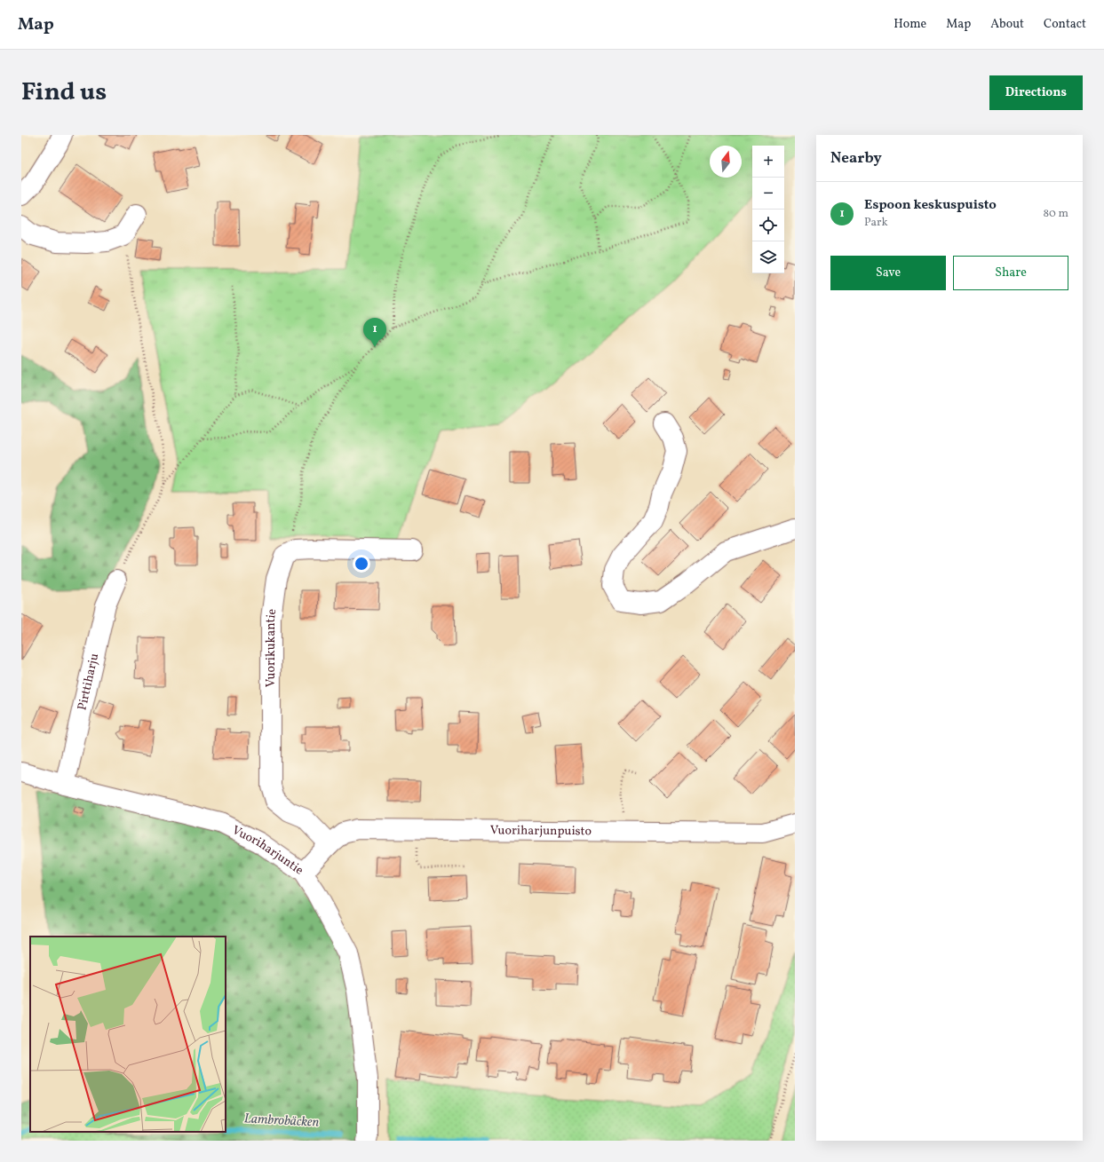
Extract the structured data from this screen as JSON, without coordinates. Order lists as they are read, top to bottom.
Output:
{
  "streets": {
    "street": [
      "Vuorikukantie",
      "Pirttiharju",
      "Vuoriharjunpuisto",
      "Vuoriharjuntie"
    ]
  },
  "crossings": [
    ["Vuorikukantie", "Vuoriharjunpuisto"],
    ["Pirttiharju", "Vuoriharjuntie"],
    ["Vuoriharjunpuisto", "Vuoriharjuntie"]
  ],
  "water": ["Lambrobäcken"],
  "north": "top",
  "page": {
    "header": "Map",
    "nav": [
      "Home",
      "Map",
      "About",
      "Contact"
    ],
    "title": "Find us",
    "buttons": [
      "Directions",
      ["Save", "Share"]
    ],
    "heading": "Nearby",
    "map_buttons": ["+", "−"],
    "list": [
      {
        "mark": "1",
        "name": "Espoon keskuspuisto",
        "note": "Park",
        "value": "80 m"
      }
    ],
    "pins": "1"
  }
}
